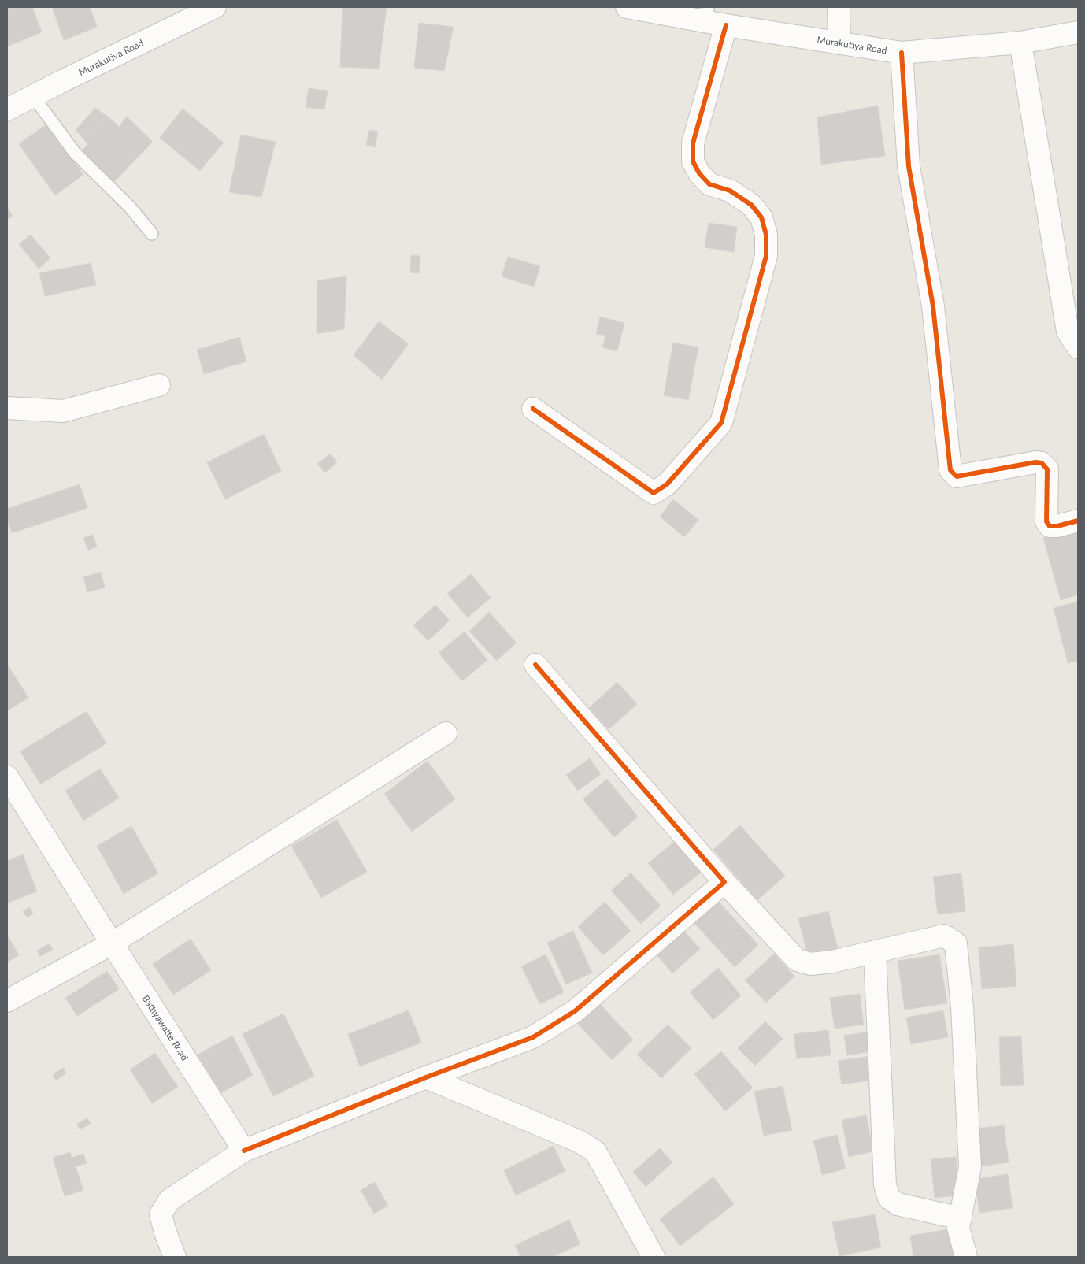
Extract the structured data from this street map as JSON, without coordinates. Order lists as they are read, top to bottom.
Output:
{
  "streets": {
    "street": ["Murakutiya Road", "Battiyawatte Road"]
  }
}
